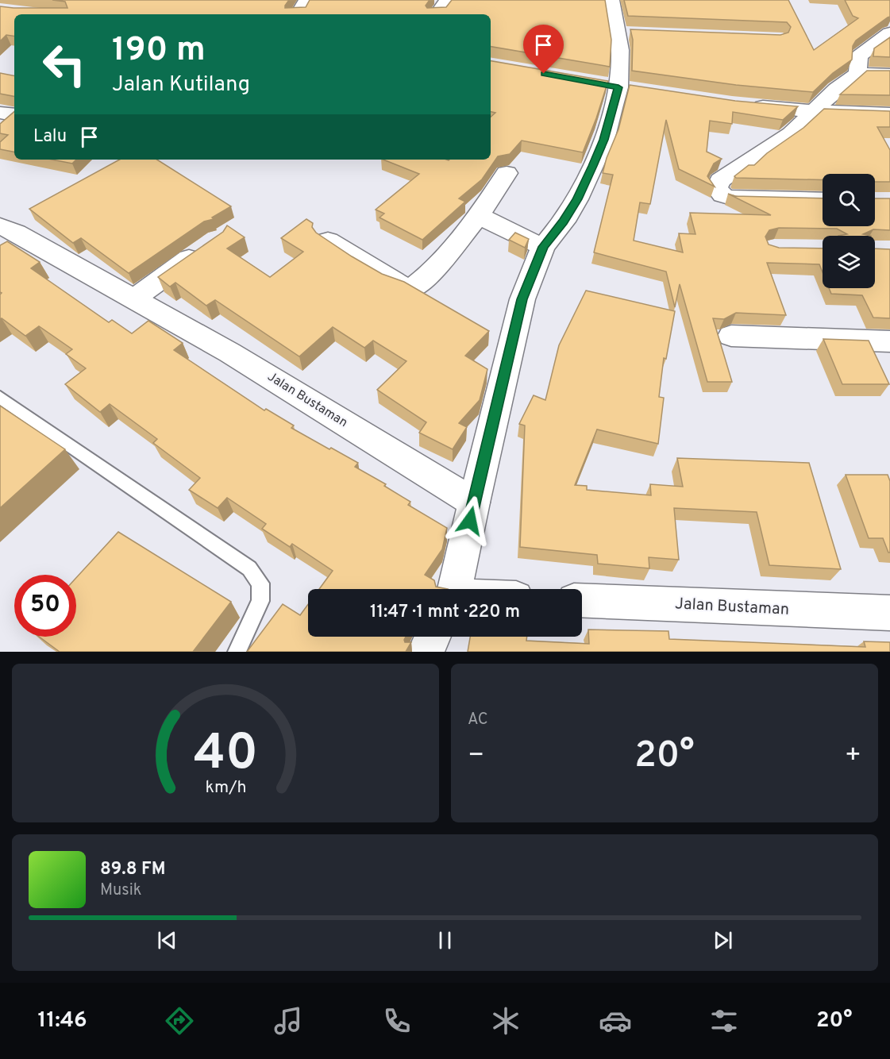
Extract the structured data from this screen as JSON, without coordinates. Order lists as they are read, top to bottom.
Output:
{
  "streets": {
    "street": ["Jalan Bustaman"]
  },
  "page": {
    "turn": ["190 m", "Jalan Kutilang"],
    "then": "Lalu",
    "limit": "50",
    "trip": "11:47 · 1 mnt · 220 m",
    "tile": "AC",
    "heat": ["−", "20°", "+"],
    "song": ["89.8 FM", "Musik"],
    "tabs": ["11:46", "20°"],
    "gauge": ["40", "km/h"]
  }
}
